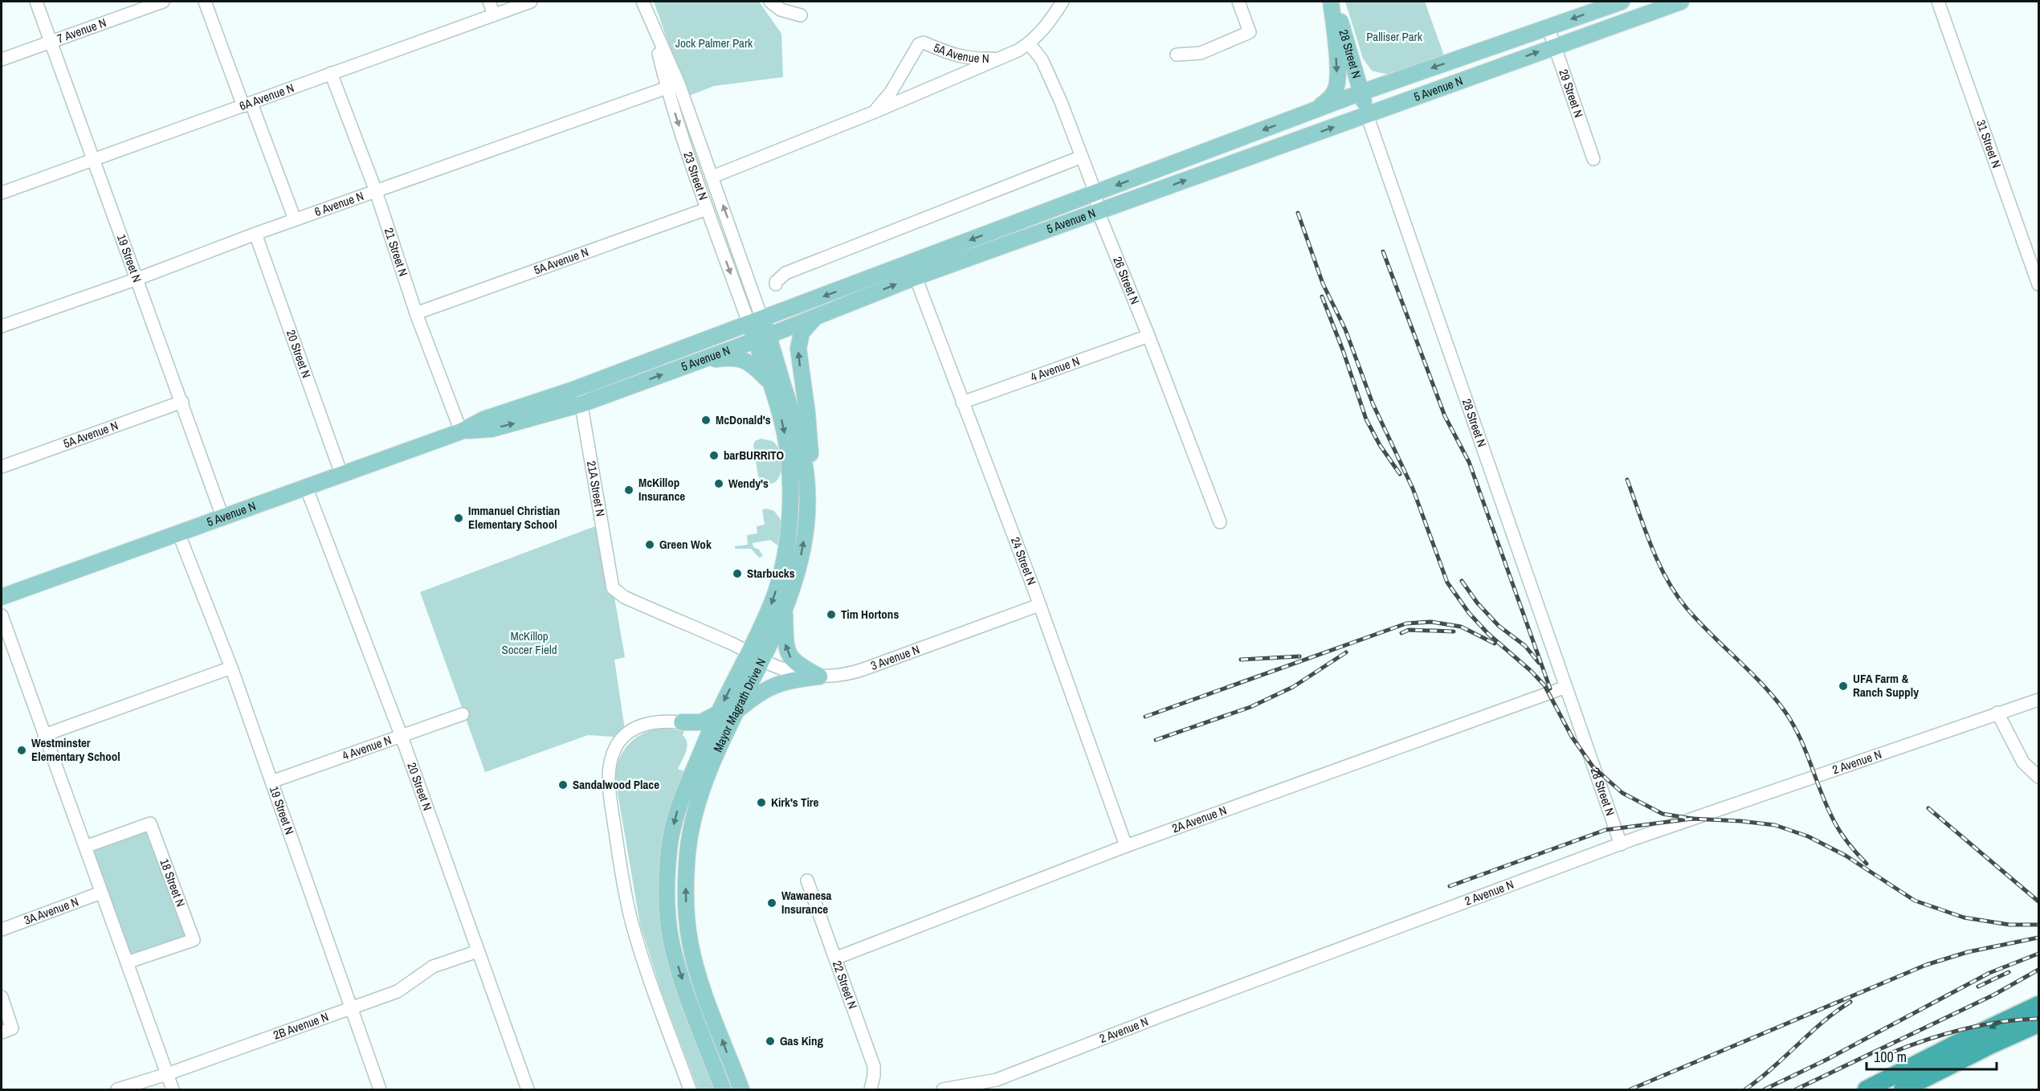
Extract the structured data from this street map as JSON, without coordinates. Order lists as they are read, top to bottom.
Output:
{
  "streets": {
    "main road": ["28 Street N", "5 Avenue N", "Mayor Magrath Drive N"],
    "street": [
      "7 Avenue N",
      "5A Avenue N",
      "29 Street N",
      "6A Avenue N",
      "31 Street N",
      "23 Street N",
      "6 Avenue N",
      "21 Street N",
      "19 Street N",
      "26 Street N",
      "20 Street N",
      "4 Avenue N",
      "21A Street N",
      "24 Street N",
      "3 Avenue N",
      "2 Avenue N",
      "2A Avenue N",
      "18 Street N",
      "3A Avenue N",
      "22 Street N",
      "2B Avenue N"
    ]
  },
  "crossings": [
    ["7 Avenue N", "19 Street N"],
    ["5A Avenue N", "23 Street N"],
    ["5A Avenue N", "21 Street N"],
    ["5A Avenue N", "19 Street N"],
    ["5A Avenue N", "26 Street N"],
    ["28 Street N", "5 Avenue N"],
    ["28 Street N", "2 Avenue N"],
    ["28 Street N", "2A Avenue N"],
    ["5 Avenue N", "29 Street N"],
    ["5 Avenue N", "23 Street N"],
    ["5 Avenue N", "21 Street N"],
    ["5 Avenue N", "19 Street N"],
    ["5 Avenue N", "26 Street N"],
    ["5 Avenue N", "20 Street N"],
    ["5 Avenue N", "21A Street N"],
    ["5 Avenue N", "24 Street N"],
    ["5 Avenue N", "Mayor Magrath Drive N"],
    ["6A Avenue N", "21 Street N"],
    ["6A Avenue N", "19 Street N"],
    ["23 Street N", "6 Avenue N"],
    ["23 Street N", "Mayor Magrath Drive N"],
    ["6 Avenue N", "21 Street N"],
    ["6 Avenue N", "19 Street N"],
    ["6 Avenue N", "20 Street N"],
    ["19 Street N", "4 Avenue N"],
    ["19 Street N", "2B Avenue N"],
    ["26 Street N", "4 Avenue N"],
    ["20 Street N", "4 Avenue N"],
    ["20 Street N", "2B Avenue N"],
    ["4 Avenue N", "24 Street N"],
    ["21A Street N", "3 Avenue N"],
    ["24 Street N", "3 Avenue N"],
    ["24 Street N", "2A Avenue N"],
    ["3 Avenue N", "Mayor Magrath Drive N"],
    ["2A Avenue N", "22 Street N"]
  ],
  "parks": ["Palliser Park", "Jock Palmer Park", "McKillop Soccer Field"],
  "places": [
    "McDonald's",
    "barBURRITO",
    "Wendy's",
    "McKillop Insurance",
    "Immanuel Christian Elementary School",
    "Green Wok",
    "Starbucks",
    "Tim Hortons",
    "UFA Farm & Ranch Supply",
    "Westminster Elementary School",
    "Sandalwood Place",
    "Kirk's Tire",
    "Wawanesa Insurance",
    "Gas King"
  ],
  "scale_bar": "100 m"
}
